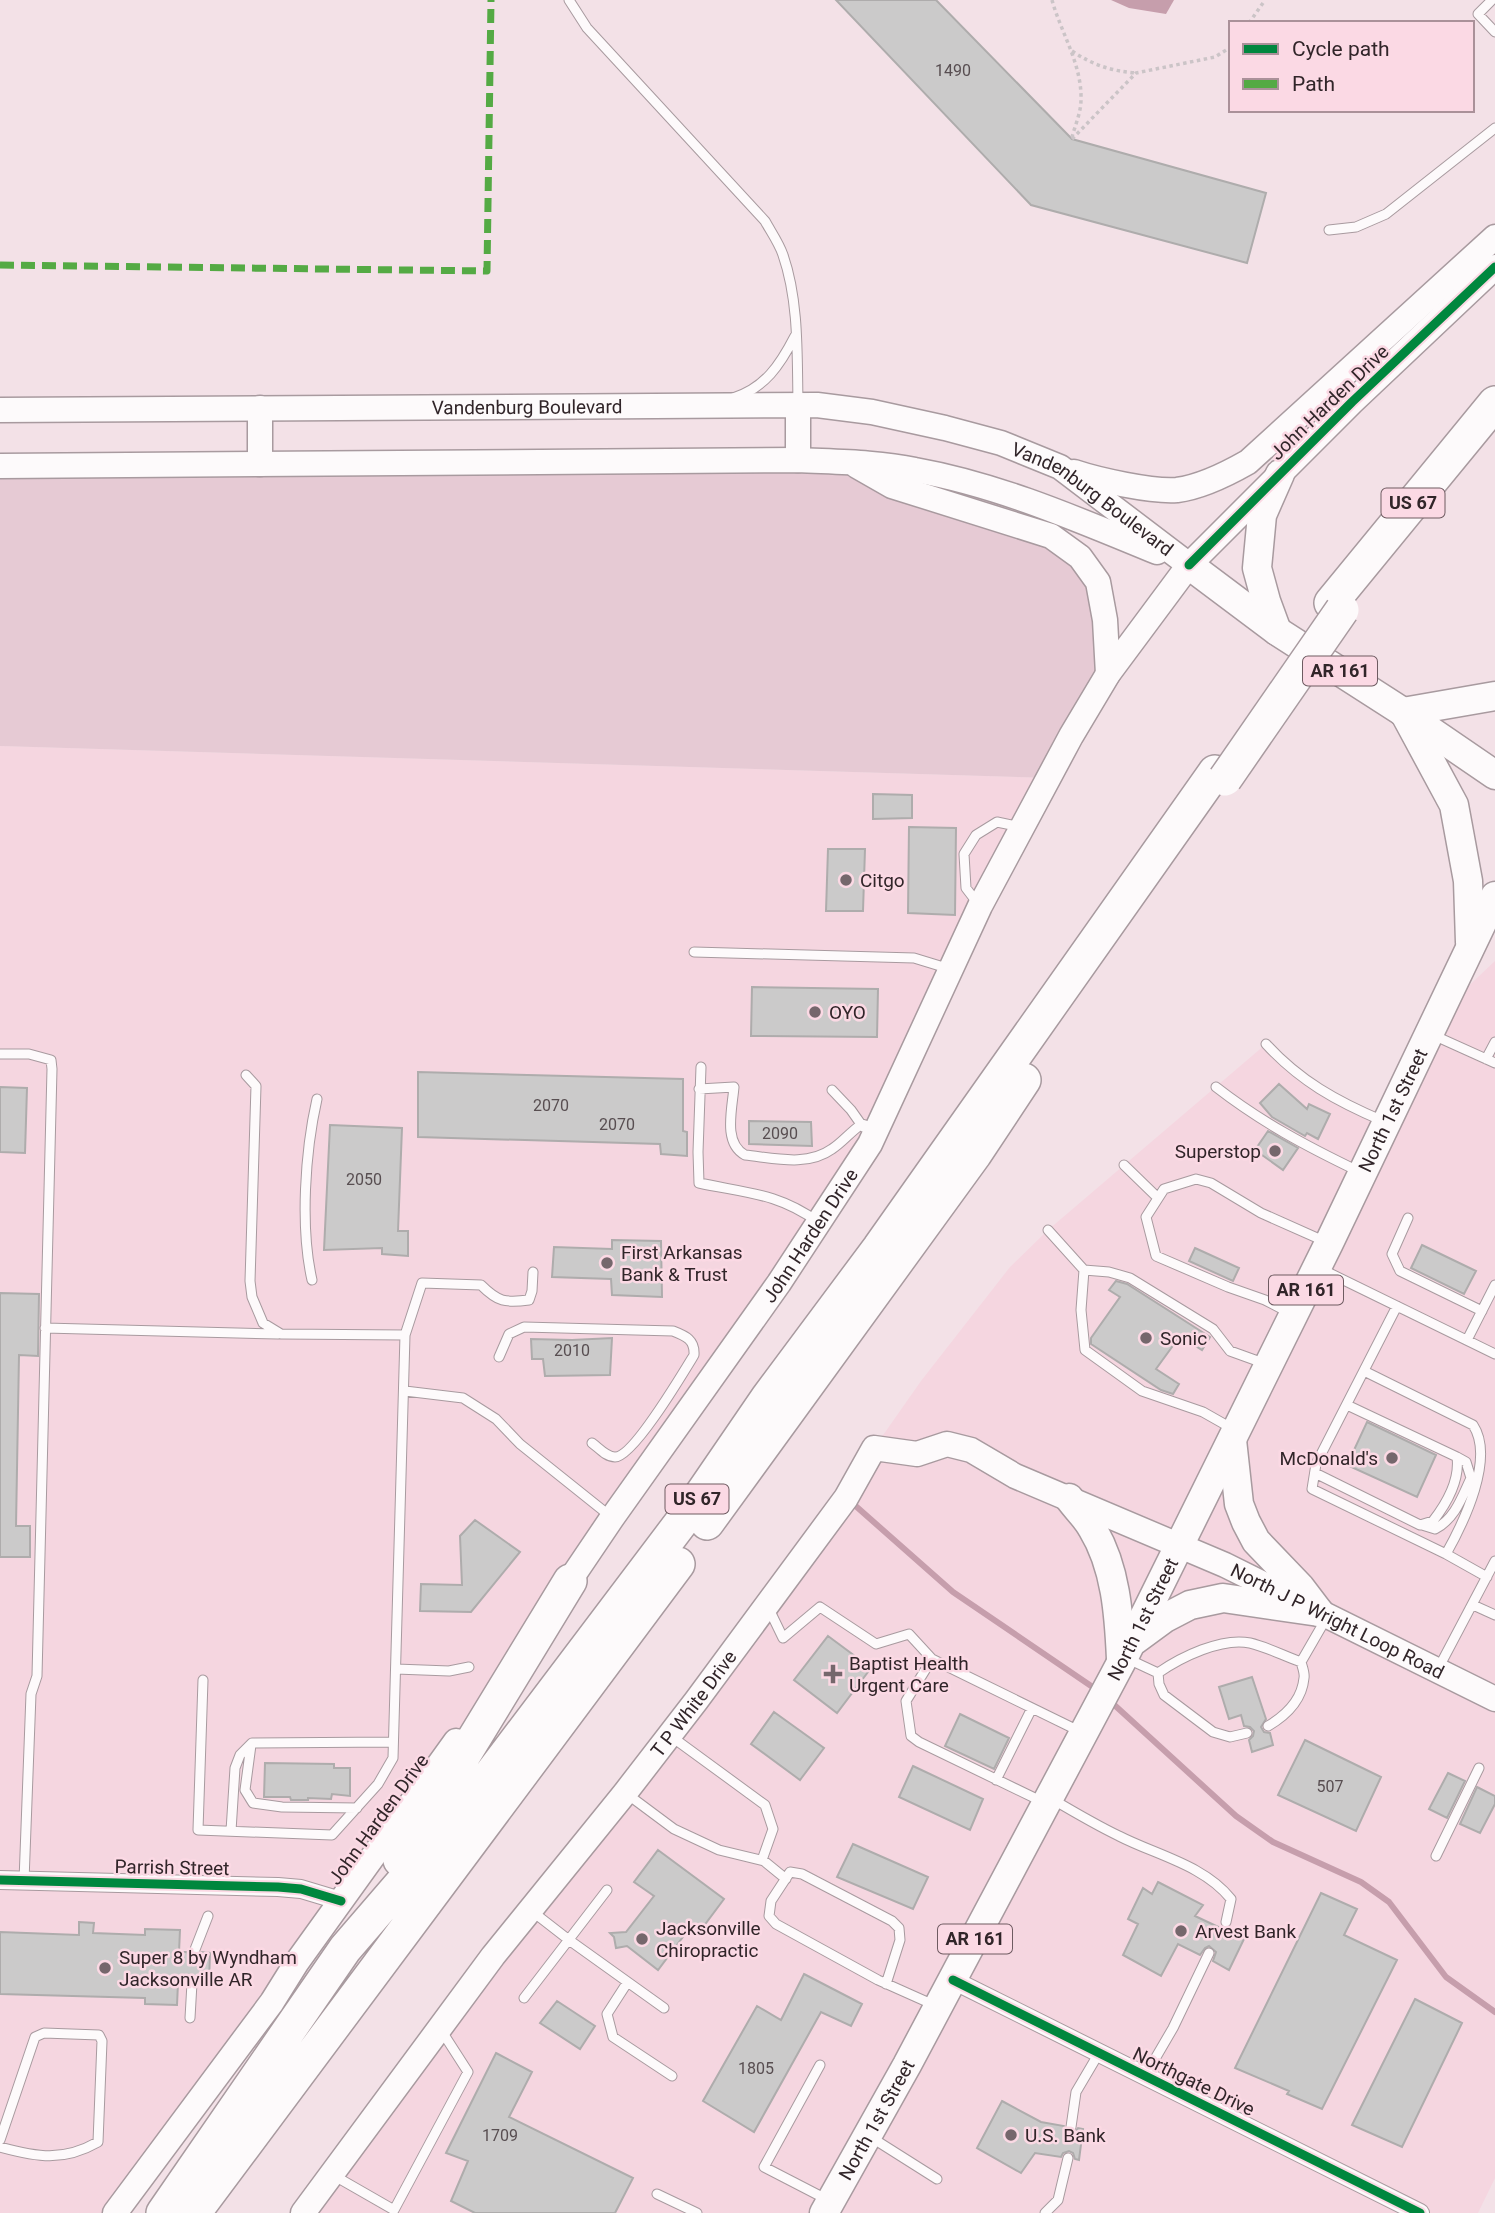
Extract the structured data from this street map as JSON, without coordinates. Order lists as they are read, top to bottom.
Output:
{
  "streets": {
    "highway": ["US 67"],
    "main road": [
      "John Harden Drive",
      "Vandenburg Boulevard",
      "AR 161",
      "North 1st Street",
      "North J P Wright Loop Road",
      "T P White Drive"
    ],
    "street": ["Parrish Street", "Northgate Drive"]
  },
  "crossings": [
    ["John Harden Drive", "Vandenburg Boulevard"],
    ["John Harden Drive", "AR 161"],
    ["John Harden Drive", "Parrish Street"],
    ["Vandenburg Boulevard", "AR 161"],
    ["AR 161", "North 1st Street"],
    ["North 1st Street", "North J P Wright Loop Road"],
    ["North 1st Street", "T P White Drive"],
    ["North 1st Street", "Northgate Drive"],
    ["North J P Wright Loop Road", "T P White Drive"]
  ],
  "places": {
    "other": [
      "Citgo",
      "OYO",
      "Superstop",
      "First Arkansas Bank & Trust",
      "Sonic",
      "McDonald's",
      "Arvest Bank",
      "Jacksonville Chiropractic",
      "Super 8 by Wyndham Jacksonville AR",
      "U.S. Bank"
    ],
    "health": ["Baptist Health Urgent Care"]
  },
  "house_numbers": [
    "1490",
    "2070",
    "2070",
    "2090",
    "2050",
    "2010",
    "507",
    "1805",
    "1709"
  ],
  "legend": ["Cycle path", "Path"]
}
